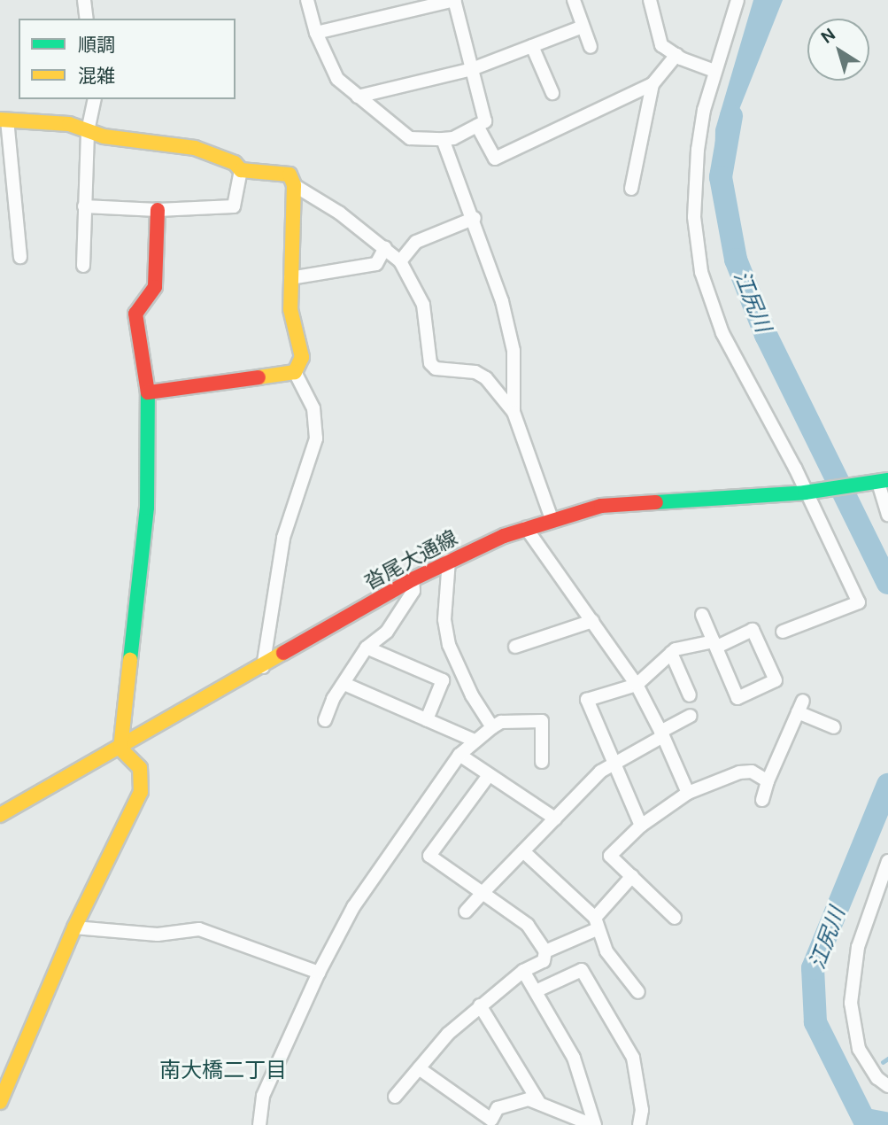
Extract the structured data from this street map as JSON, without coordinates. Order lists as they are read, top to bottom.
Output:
{
  "streets": {
    "street": ["沓尾大通線"]
  },
  "districts": ["南大橋二丁目"],
  "water": ["江尻川"],
  "legend": ["順調", "混雑"],
  "north": "top left"
}
